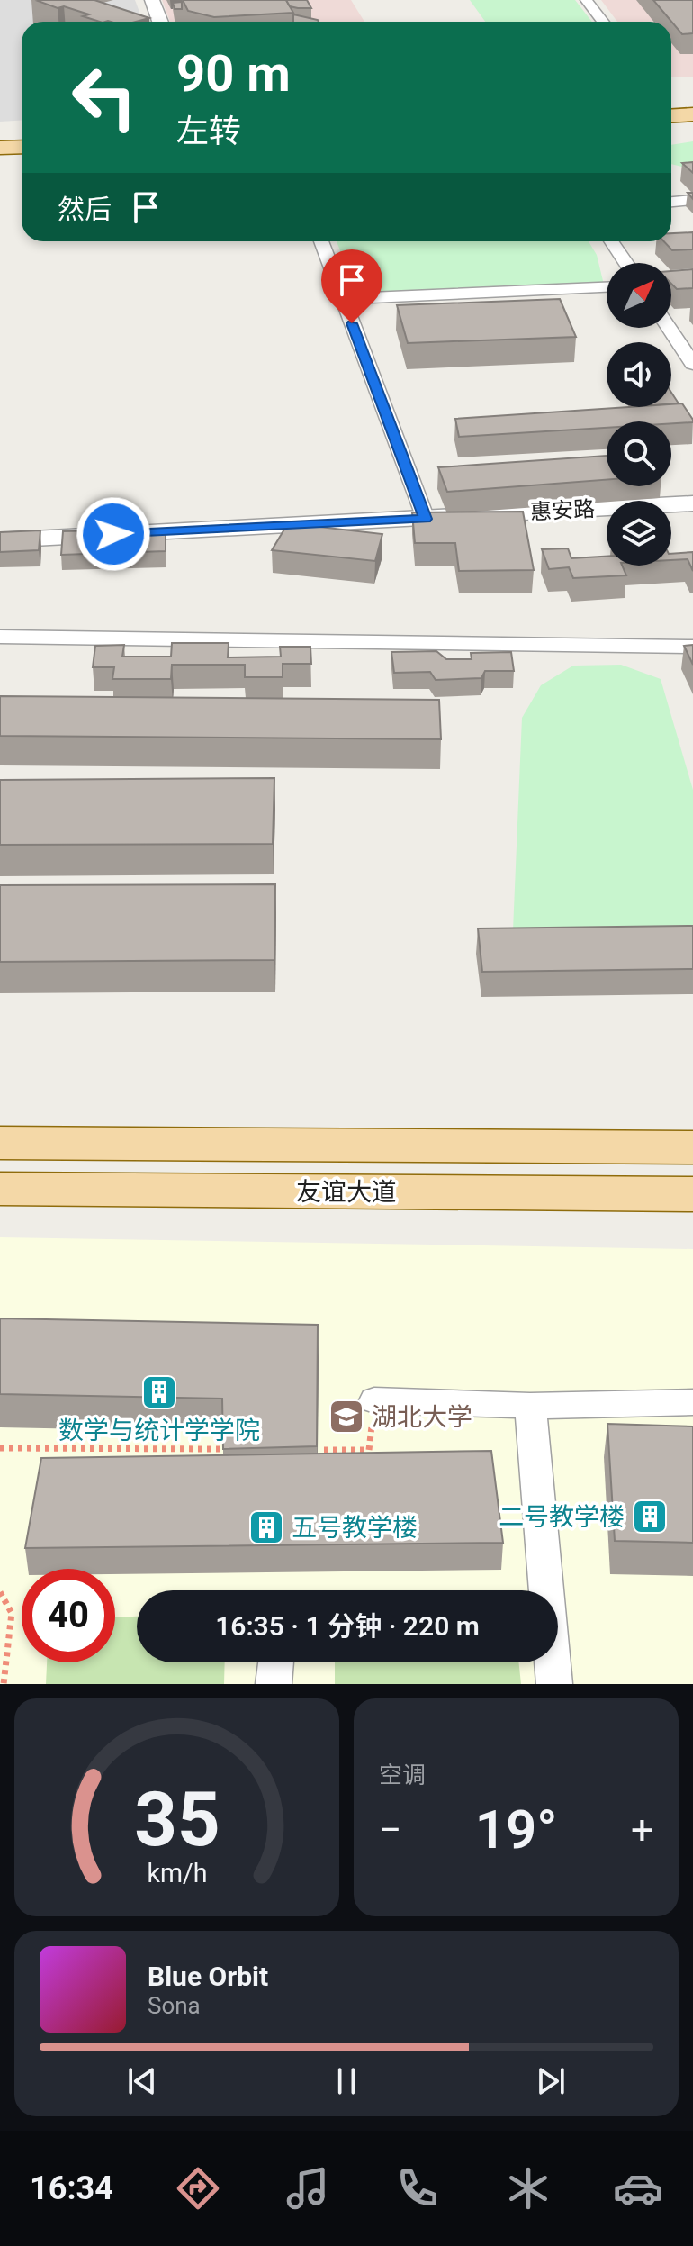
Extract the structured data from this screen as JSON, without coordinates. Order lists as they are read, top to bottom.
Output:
{
  "streets": {
    "main road": ["友谊大道"],
    "street": ["惠安路"]
  },
  "places": {
    "building": ["数学与统计学学院", "二号教学楼", "五号教学楼"],
    "school or university": ["湖北大学"]
  },
  "north": "top right",
  "page": {
    "turn": ["90 m", "左转"],
    "then": "然后",
    "limit": "40",
    "trip": "16:35 · 1 分钟 · 220 m",
    "tile": "空调",
    "heat": ["−", "19°", "+"],
    "song": ["Blue Orbit", "Sona"],
    "tabs": "16:34",
    "gauge": ["35", "km/h"]
  }
}
